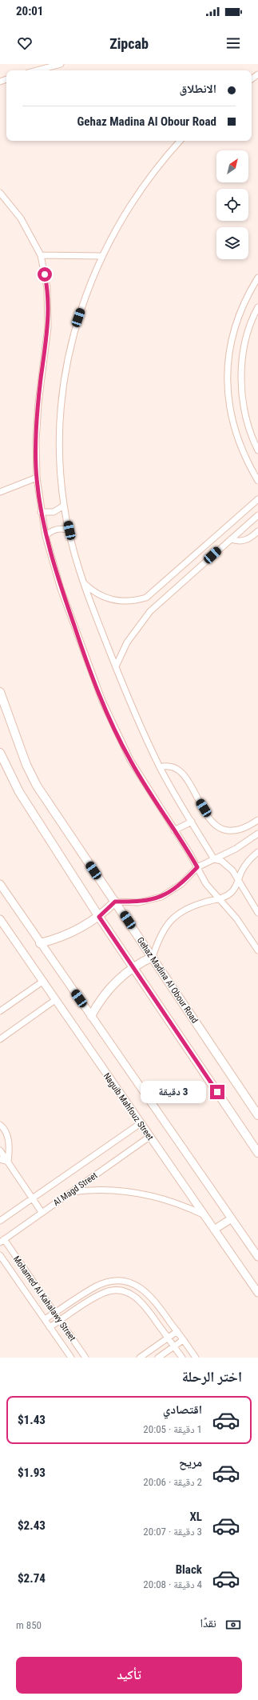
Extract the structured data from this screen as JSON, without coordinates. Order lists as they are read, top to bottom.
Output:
{
  "streets": {
    "main road": ["Gehaz Madina Al Obour Road"],
    "street": ["Naguib Mahfouz Street", "Al Magd Street", "Mohamed Al Kahalawy Street"]
  },
  "crossings": [
    ["Naguib Mahfouz Street", "Al Magd Street"],
    ["Al Magd Street", "Mohamed Al Kahalawy Street"]
  ],
  "north": "top right",
  "page": {
    "status": "20:01",
    "header": "Zipcab",
    "banner": ["الانطلاق", "Gehaz Madina Al Obour Road"],
    "bubble": "3 دقيقة",
    "heading": "اختر الرحلة",
    "list": [
      {
        "name": "اقتصادي",
        "note": "1 دقيقة · 20:05",
        "value": "$1.43"
      },
      {
        "name": "مريح",
        "note": "2 دقيقة · 20:06",
        "value": "$1.93"
      },
      {
        "name": "XL",
        "note": "3 دقيقة · 20:07",
        "value": "$2.43"
      },
      {
        "name": "Black",
        "note": "4 دقيقة · 20:08",
        "value": "$2.74"
      }
    ],
    "pay": ["نقدًا", "850 m"],
    "buttons": "تأكيد"
  }
}
